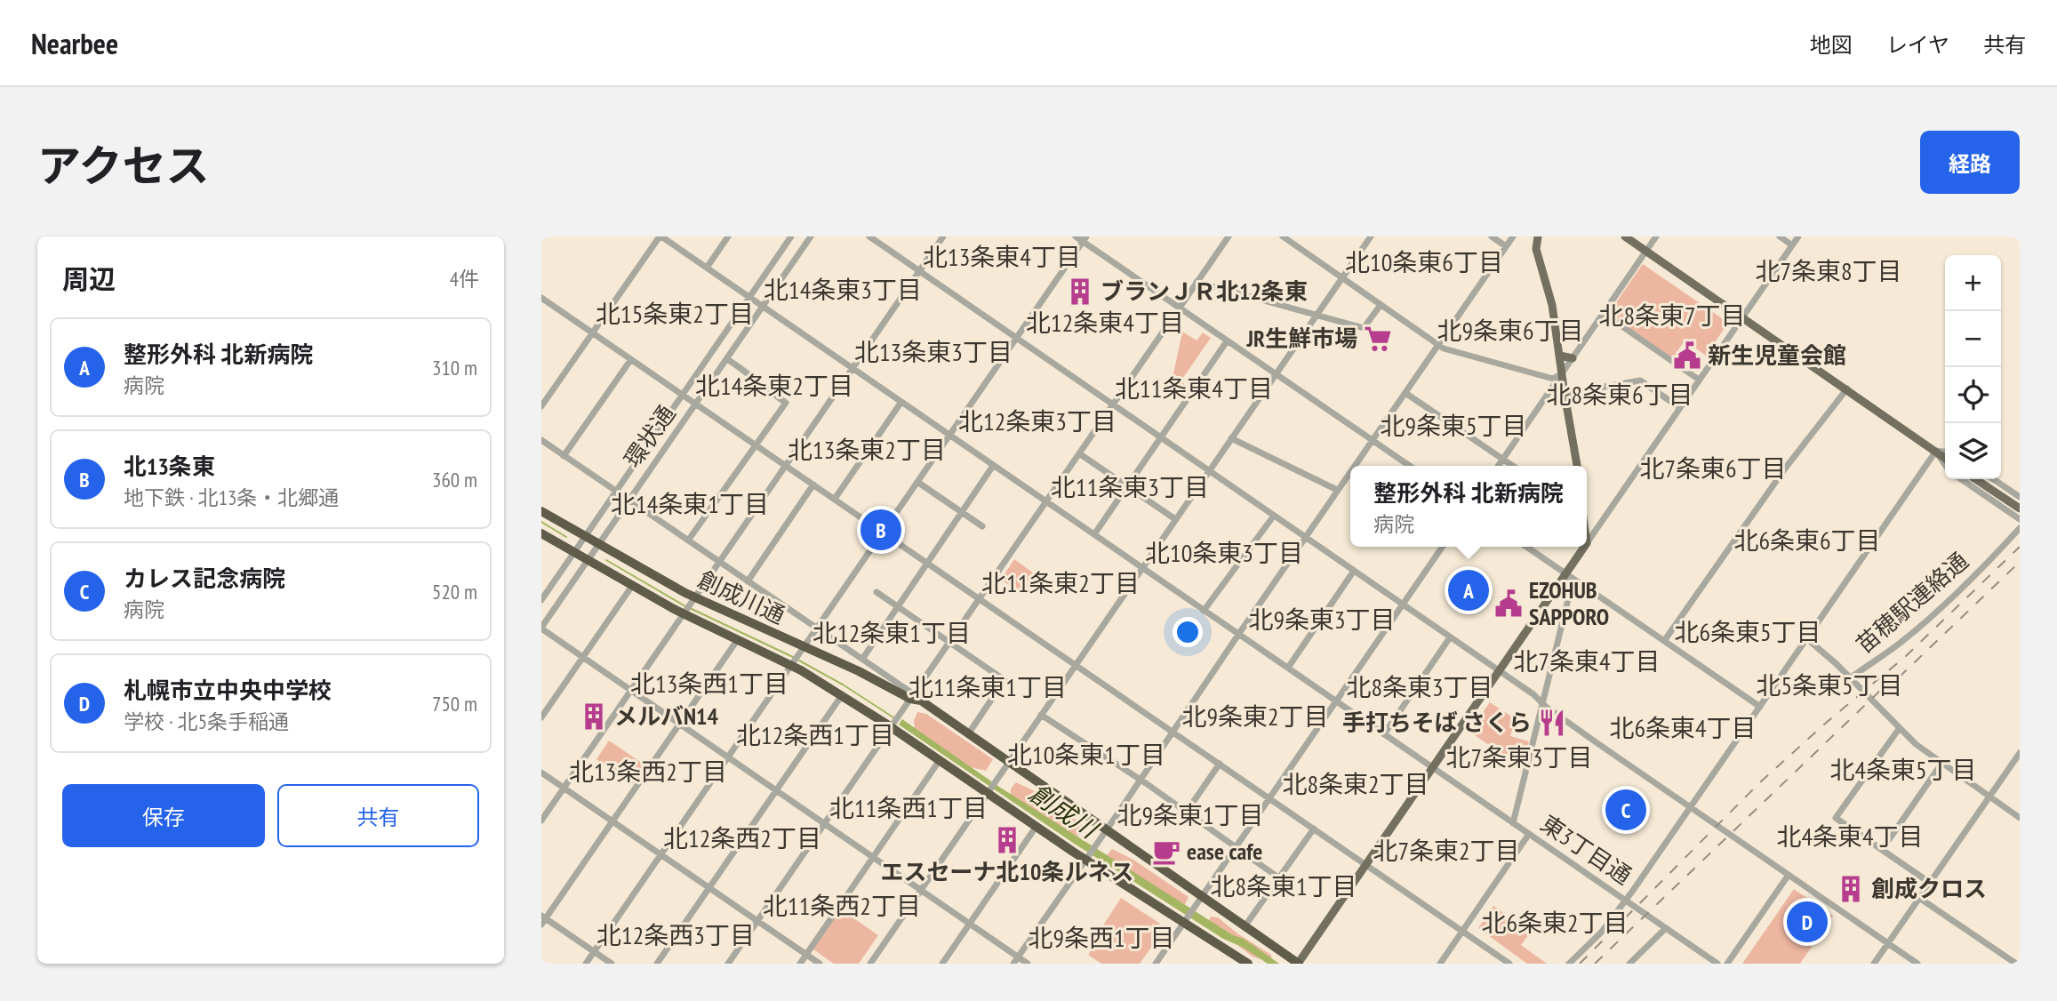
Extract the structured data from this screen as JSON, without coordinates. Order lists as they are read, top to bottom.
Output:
{
  "streets": {
    "highway": ["創成川通"],
    "street": ["環状通", "苗穂駅連絡通", "東3丁目通"]
  },
  "crossings": [
    ["環状通", "創成川通"],
    ["環状通", "東3丁目通"]
  ],
  "districts": [
    "北13条東4丁目",
    "北10条東6丁目",
    "北7条東8丁目",
    "北14条東3丁目",
    "北15条東2丁目",
    "北8条東7丁目",
    "北12条東4丁目",
    "北9条東6丁目",
    "北13条東3丁目",
    "北14条東2丁目",
    "北11条東4丁目",
    "北8条東6丁目",
    "北12条東3丁目",
    "北9条東5丁目",
    "北13条東2丁目",
    "北7条東6丁目",
    "北11条東3丁目",
    "北14条東1丁目",
    "北6条東6丁目",
    "北10条東3丁目",
    "北11条東2丁目",
    "北9条東3丁目",
    "北6条東5丁目",
    "北12条東1丁目",
    "北7条東4丁目",
    "北13条西1丁目",
    "北5条東5丁目",
    "北11条東1丁目",
    "北8条東3丁目",
    "北9条東2丁目",
    "北6条東4丁目",
    "北12条西1丁目",
    "北10条東1丁目",
    "北7条東3丁目",
    "北4条東5丁目",
    "北13条西2丁目",
    "北8条東2丁目",
    "北11条西1丁目",
    "北9条東1丁目",
    "北4条東4丁目",
    "北12条西2丁目",
    "北7条東2丁目",
    "北8条東1丁目",
    "北11条西2丁目",
    "北6条東2丁目",
    "北12条西3丁目",
    "北9条西1丁目"
  ],
  "water": ["創成川"],
  "places": {
    "building": [
      "ブランＪＲ北12条東",
      "メルバN14",
      "エスセーナ北10条ルネス",
      "創成クロス"
    ],
    "supermarket": ["JR生鮮市場"],
    "public building": ["新生児童会館", "EZOHUB SAPPORO"],
    "restaurant": ["手打ちそば さくら"],
    "cafe": ["ease cafe"]
  },
  "page": {
    "header": "Nearbee",
    "nav": ["地図", "レイヤ", "共有"],
    "title": "アクセス",
    "buttons": [
      "経路",
      ["保存", "共有"]
    ],
    "heading": ["周辺", "4件"],
    "map_buttons": ["+", "−"],
    "list": [
      {
        "mark": "A",
        "name": "整形外科 北新病院",
        "note": "病院",
        "value": "310 m"
      },
      {
        "mark": "B",
        "name": "北13条東",
        "note": "地下鉄 · 北13条・北郷通",
        "value": "360 m"
      },
      {
        "mark": "C",
        "name": "カレス記念病院",
        "note": "病院",
        "value": "520 m"
      },
      {
        "mark": "D",
        "name": "札幌市立中央中学校",
        "note": "学校 · 北5条手稲通",
        "value": "750 m"
      }
    ],
    "popup": ["整形外科 北新病院", "病院"],
    "pins": [
      "B",
      "A",
      "C",
      "D"
    ]
  }
}
